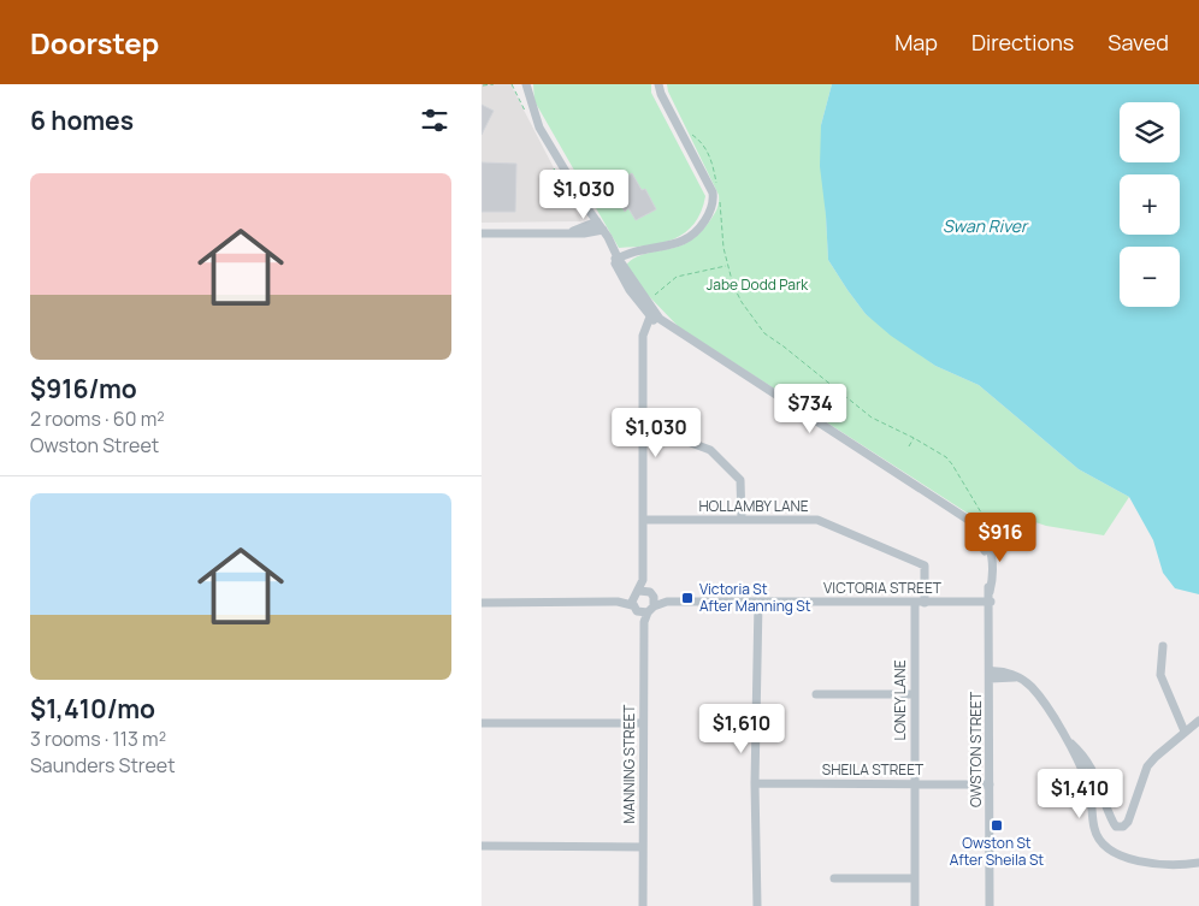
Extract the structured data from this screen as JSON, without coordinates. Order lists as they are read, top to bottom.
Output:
{
  "streets": {
    "street": [
      "HOLLAMBY LANE",
      "VICTORIA STREET",
      "LONEY LANE",
      "OWSTON STREET",
      "MANNING STREET",
      "SHEILA STREET"
    ]
  },
  "crossings": [
    ["HOLLAMBY LANE", "VICTORIA STREET"],
    ["VICTORIA STREET", "LONEY LANE"],
    ["VICTORIA STREET", "OWSTON STREET"],
    ["VICTORIA STREET", "MANNING STREET"],
    ["LONEY LANE", "SHEILA STREET"],
    ["OWSTON STREET", "SHEILA STREET"]
  ],
  "water": ["Swan River"],
  "parks": ["Jabe Dodd Park"],
  "places": {
    "transit": ["Victoria St After Manning St", "Owston St After Sheila St"]
  },
  "page": {
    "header": "Doorstep",
    "nav": ["Map", "Directions", "Saved"],
    "heading": "6 homes",
    "map_buttons": ["+", "−"],
    "list": [
      {
        "name": "$916/mo",
        "note": "2 rooms · 60 m² · Owston Street"
      },
      {
        "name": "$1,410/mo",
        "note": "3 rooms · 113 m² · Saunders Street"
      }
    ],
    "price": [
      "$1,030",
      "$734",
      "$1,030",
      "$916",
      "$1,610",
      "$1,410"
    ]
  }
}
